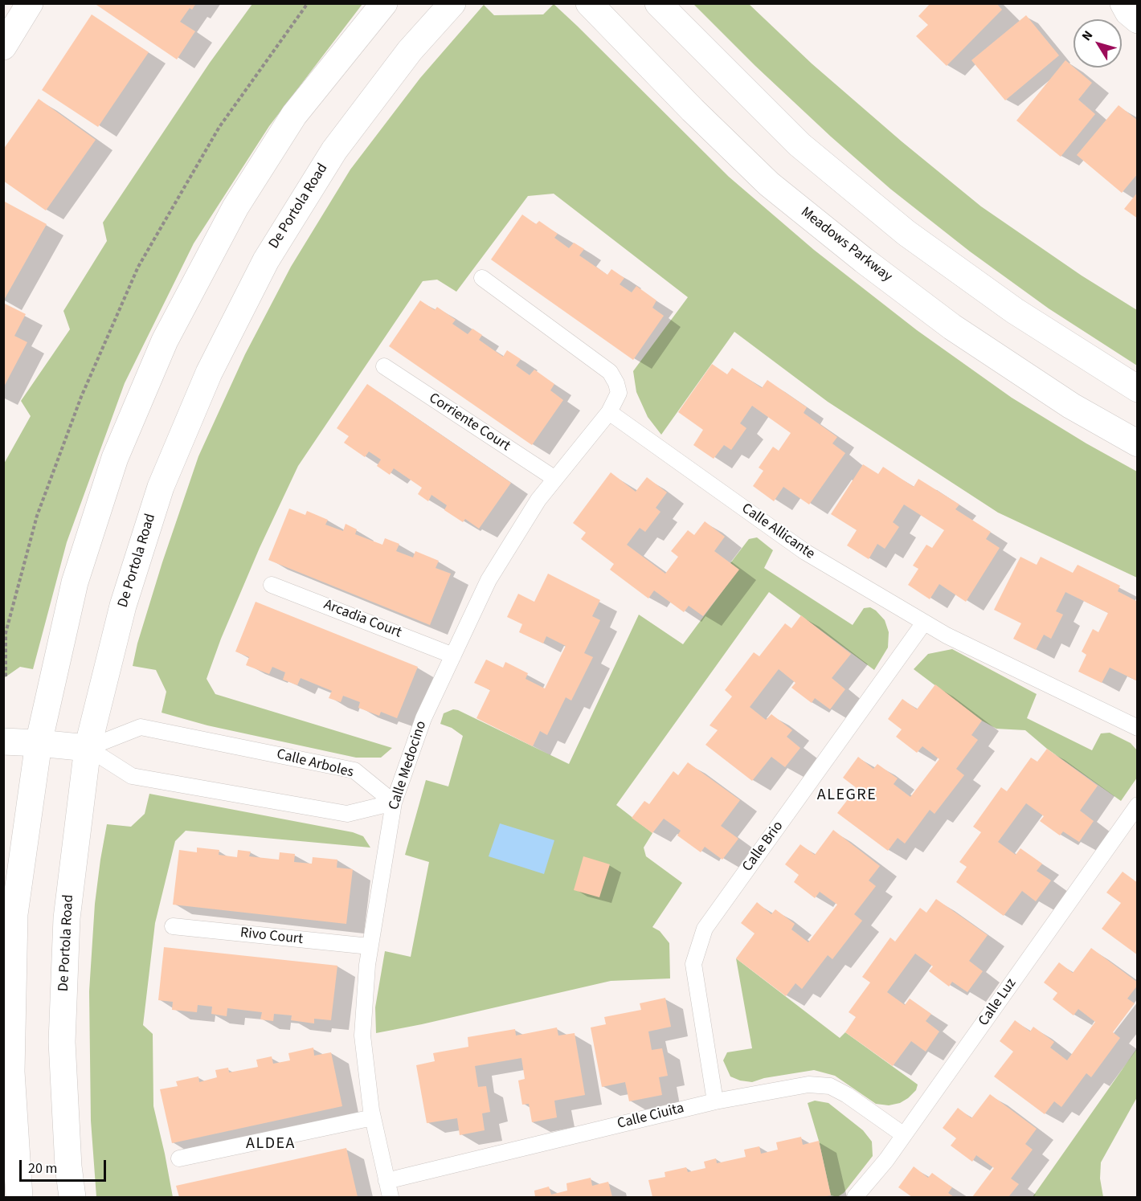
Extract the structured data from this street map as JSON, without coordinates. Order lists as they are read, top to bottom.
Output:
{
  "streets": {
    "main road": ["De Portola Road", "Meadows Parkway"],
    "lane": [
      "Corriente Court",
      "Calle Allicante",
      "Arcadia Court",
      "Calle Arboles",
      "Calle Medocino",
      "Calle Brio",
      "Rivo Court",
      "Calle Luz",
      "Calle Ciuita"
    ]
  },
  "crossings": [
    ["De Portola Road", "Calle Arboles"],
    ["Corriente Court", "Calle Medocino"],
    ["Calle Allicante", "Calle Medocino"],
    ["Calle Allicante", "Calle Brio"],
    ["Arcadia Court", "Calle Medocino"],
    ["Calle Arboles", "Calle Medocino"],
    ["Calle Medocino", "Rivo Court"],
    ["Calle Medocino", "Calle Ciuita"],
    ["Calle Brio", "Calle Ciuita"],
    ["Calle Luz", "Calle Ciuita"]
  ],
  "districts": ["ALEGRE", "ALDEA"],
  "scale_bar": "20 m",
  "north": "top left"
}
